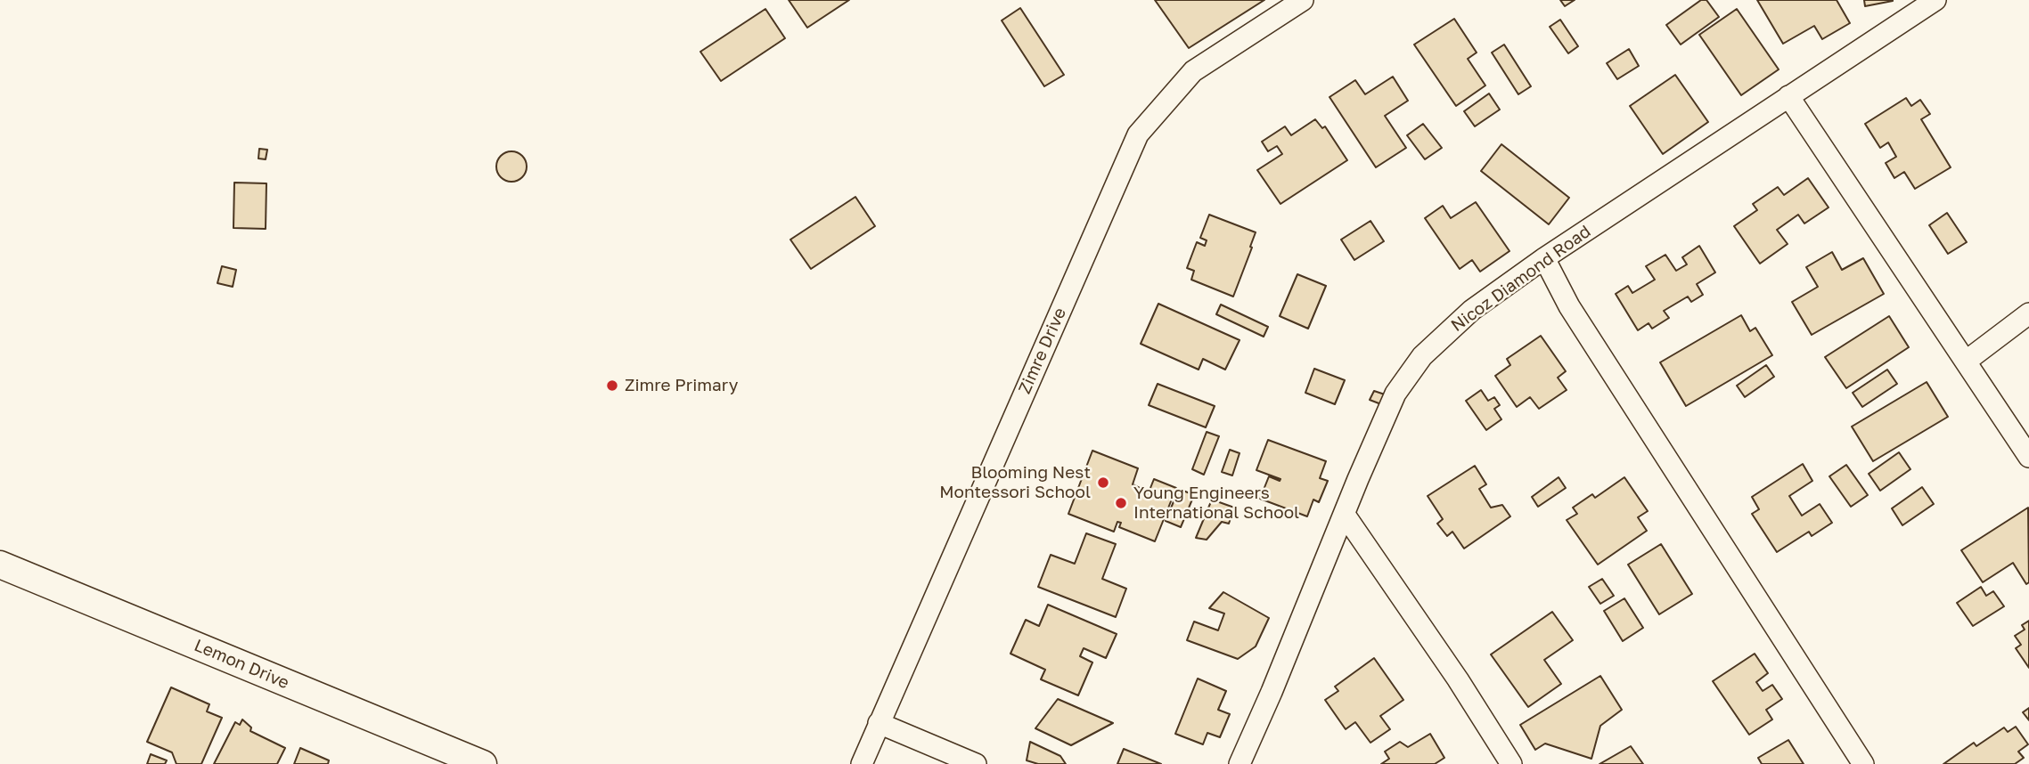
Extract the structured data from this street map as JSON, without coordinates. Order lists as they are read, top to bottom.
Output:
{
  "streets": {
    "street": ["Nicoz Diamond Road", "Zimre Drive", "Lemon Drive"]
  },
  "places": ["Zimre Primary", "Blooming Nest Montessori School", "Young Engineers International School"]
}
